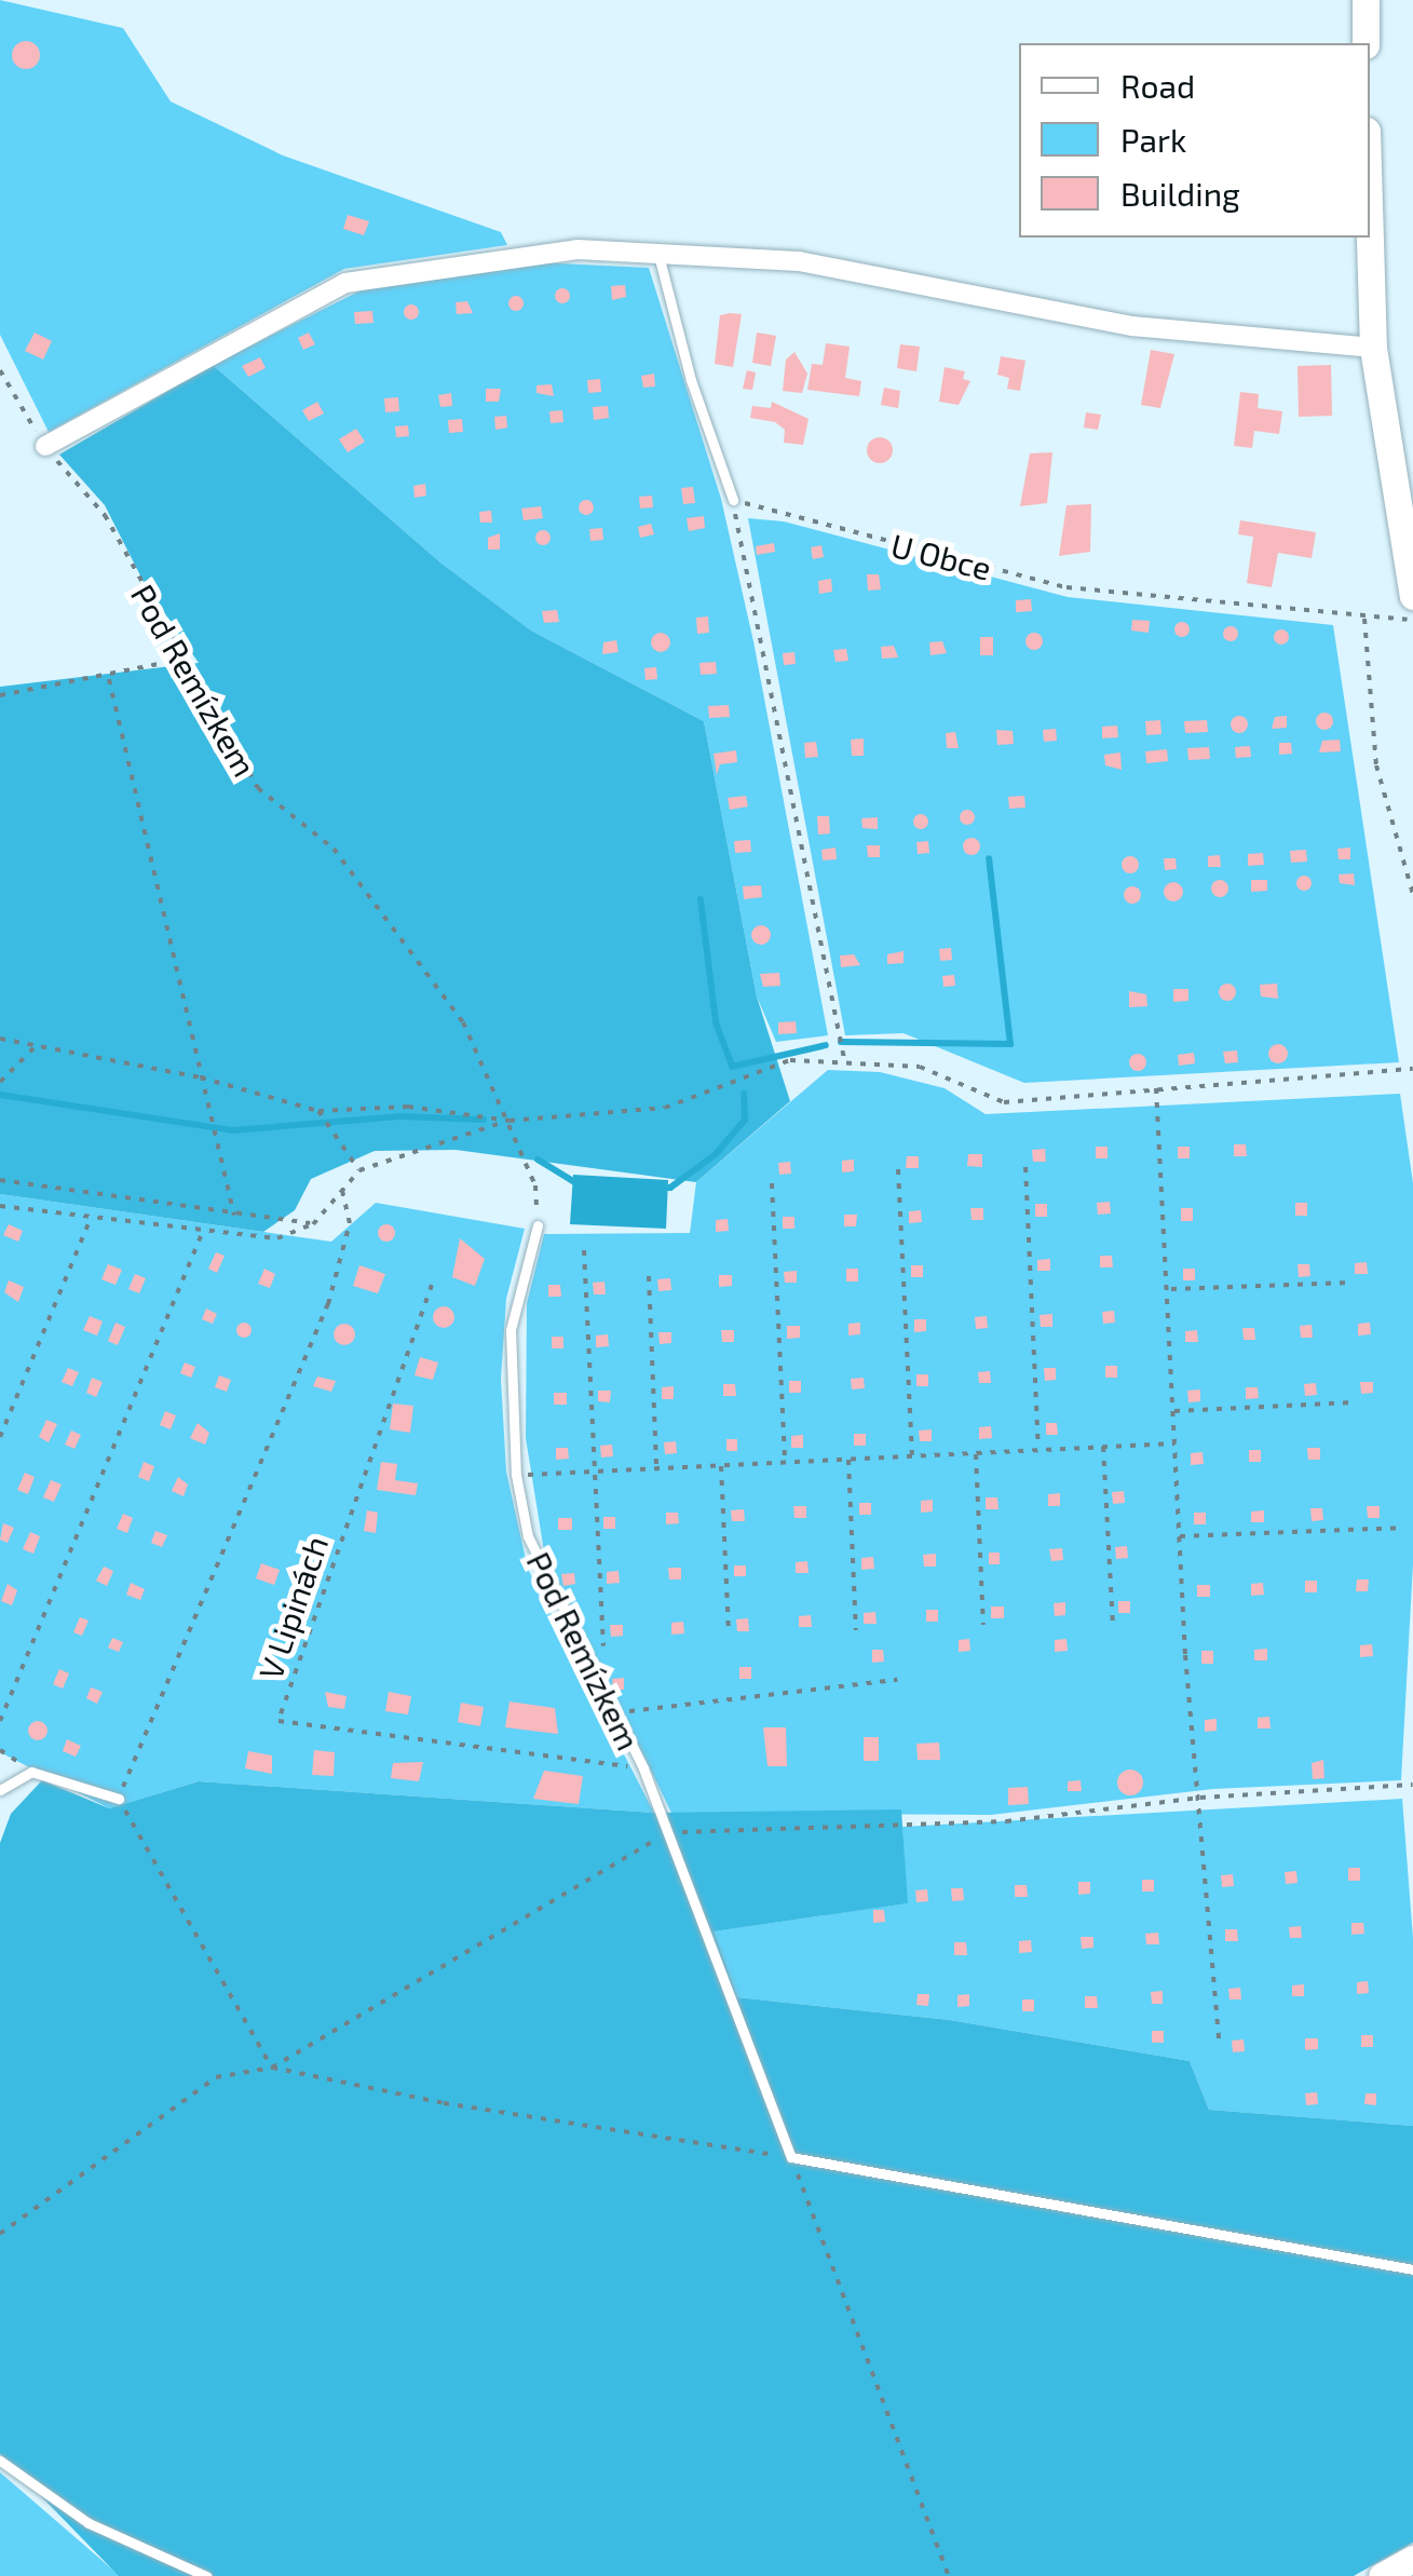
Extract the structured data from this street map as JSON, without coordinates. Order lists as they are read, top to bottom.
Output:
{
  "streets": {
    "lane": ["Pod Remízkem"],
    "path": ["U Obce", "V Lipinách"]
  },
  "crossings": [
    ["Pod Remízkem", "V Lipinách"]
  ],
  "legend": ["Road", "Park", "Building"]
}
